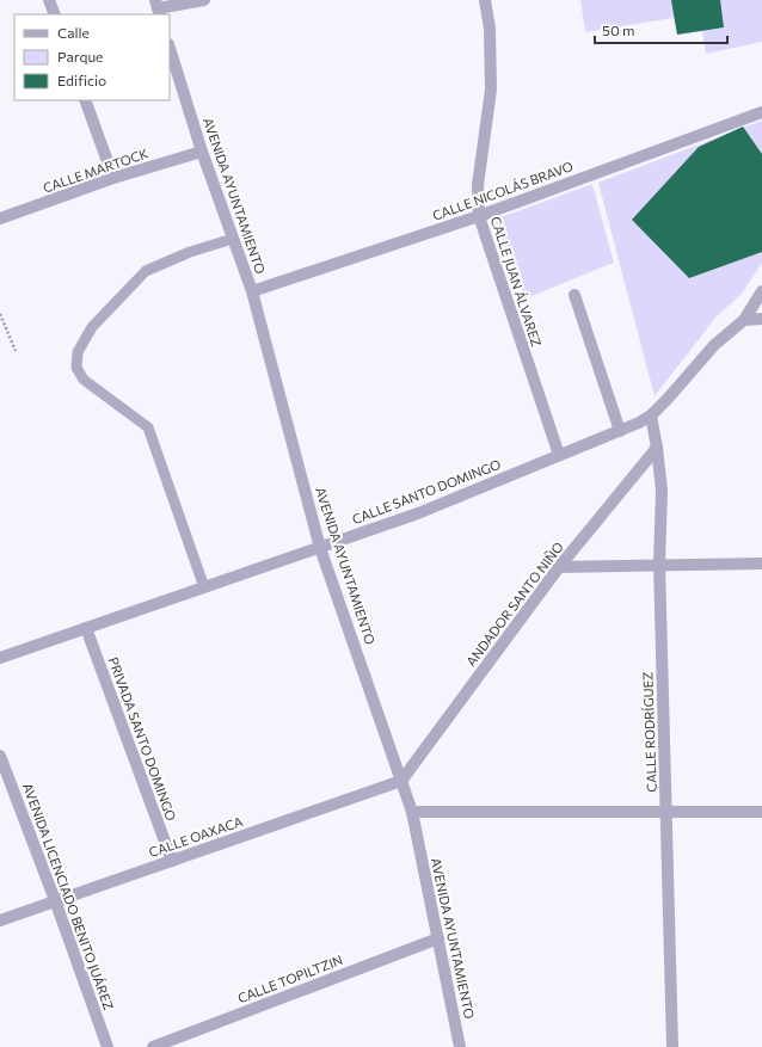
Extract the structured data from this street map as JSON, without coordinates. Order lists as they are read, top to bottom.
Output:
{
  "streets": {
    "street": [
      "CALLE MARTOCK",
      "CALLE NICOLÁS BRAVO",
      "AVENIDA AYUNTAMIENTO",
      "CALLE JUAN ÁLVAREZ",
      "CALLE SANTO DOMINGO",
      "ANDADOR SANTO NIÑO",
      "CALLE RODRÍGUEZ",
      "PRIVADA SANTO DOMINGO",
      "CALLE OAXACA",
      "AVENIDA LICENCIADO BENITO JUÁREZ",
      "CALLE TOPILTZIN"
    ]
  },
  "crossings": [
    ["CALLE MARTOCK", "AVENIDA AYUNTAMIENTO"],
    ["CALLE NICOLÁS BRAVO", "AVENIDA AYUNTAMIENTO"],
    ["CALLE NICOLÁS BRAVO", "CALLE JUAN ÁLVAREZ"],
    ["AVENIDA AYUNTAMIENTO", "CALLE SANTO DOMINGO"],
    ["AVENIDA AYUNTAMIENTO", "ANDADOR SANTO NIÑO"],
    ["AVENIDA AYUNTAMIENTO", "CALLE OAXACA"],
    ["AVENIDA AYUNTAMIENTO", "CALLE TOPILTZIN"],
    ["CALLE JUAN ÁLVAREZ", "CALLE SANTO DOMINGO"],
    ["CALLE SANTO DOMINGO", "CALLE RODRÍGUEZ"],
    ["CALLE SANTO DOMINGO", "PRIVADA SANTO DOMINGO"],
    ["ANDADOR SANTO NIÑO", "CALLE RODRÍGUEZ"],
    ["ANDADOR SANTO NIÑO", "CALLE OAXACA"],
    ["PRIVADA SANTO DOMINGO", "CALLE OAXACA"],
    ["CALLE OAXACA", "AVENIDA LICENCIADO BENITO JUÁREZ"]
  ],
  "legend": ["Calle", "Parque", "Edificio"],
  "scale_bar": "50 m"
}
